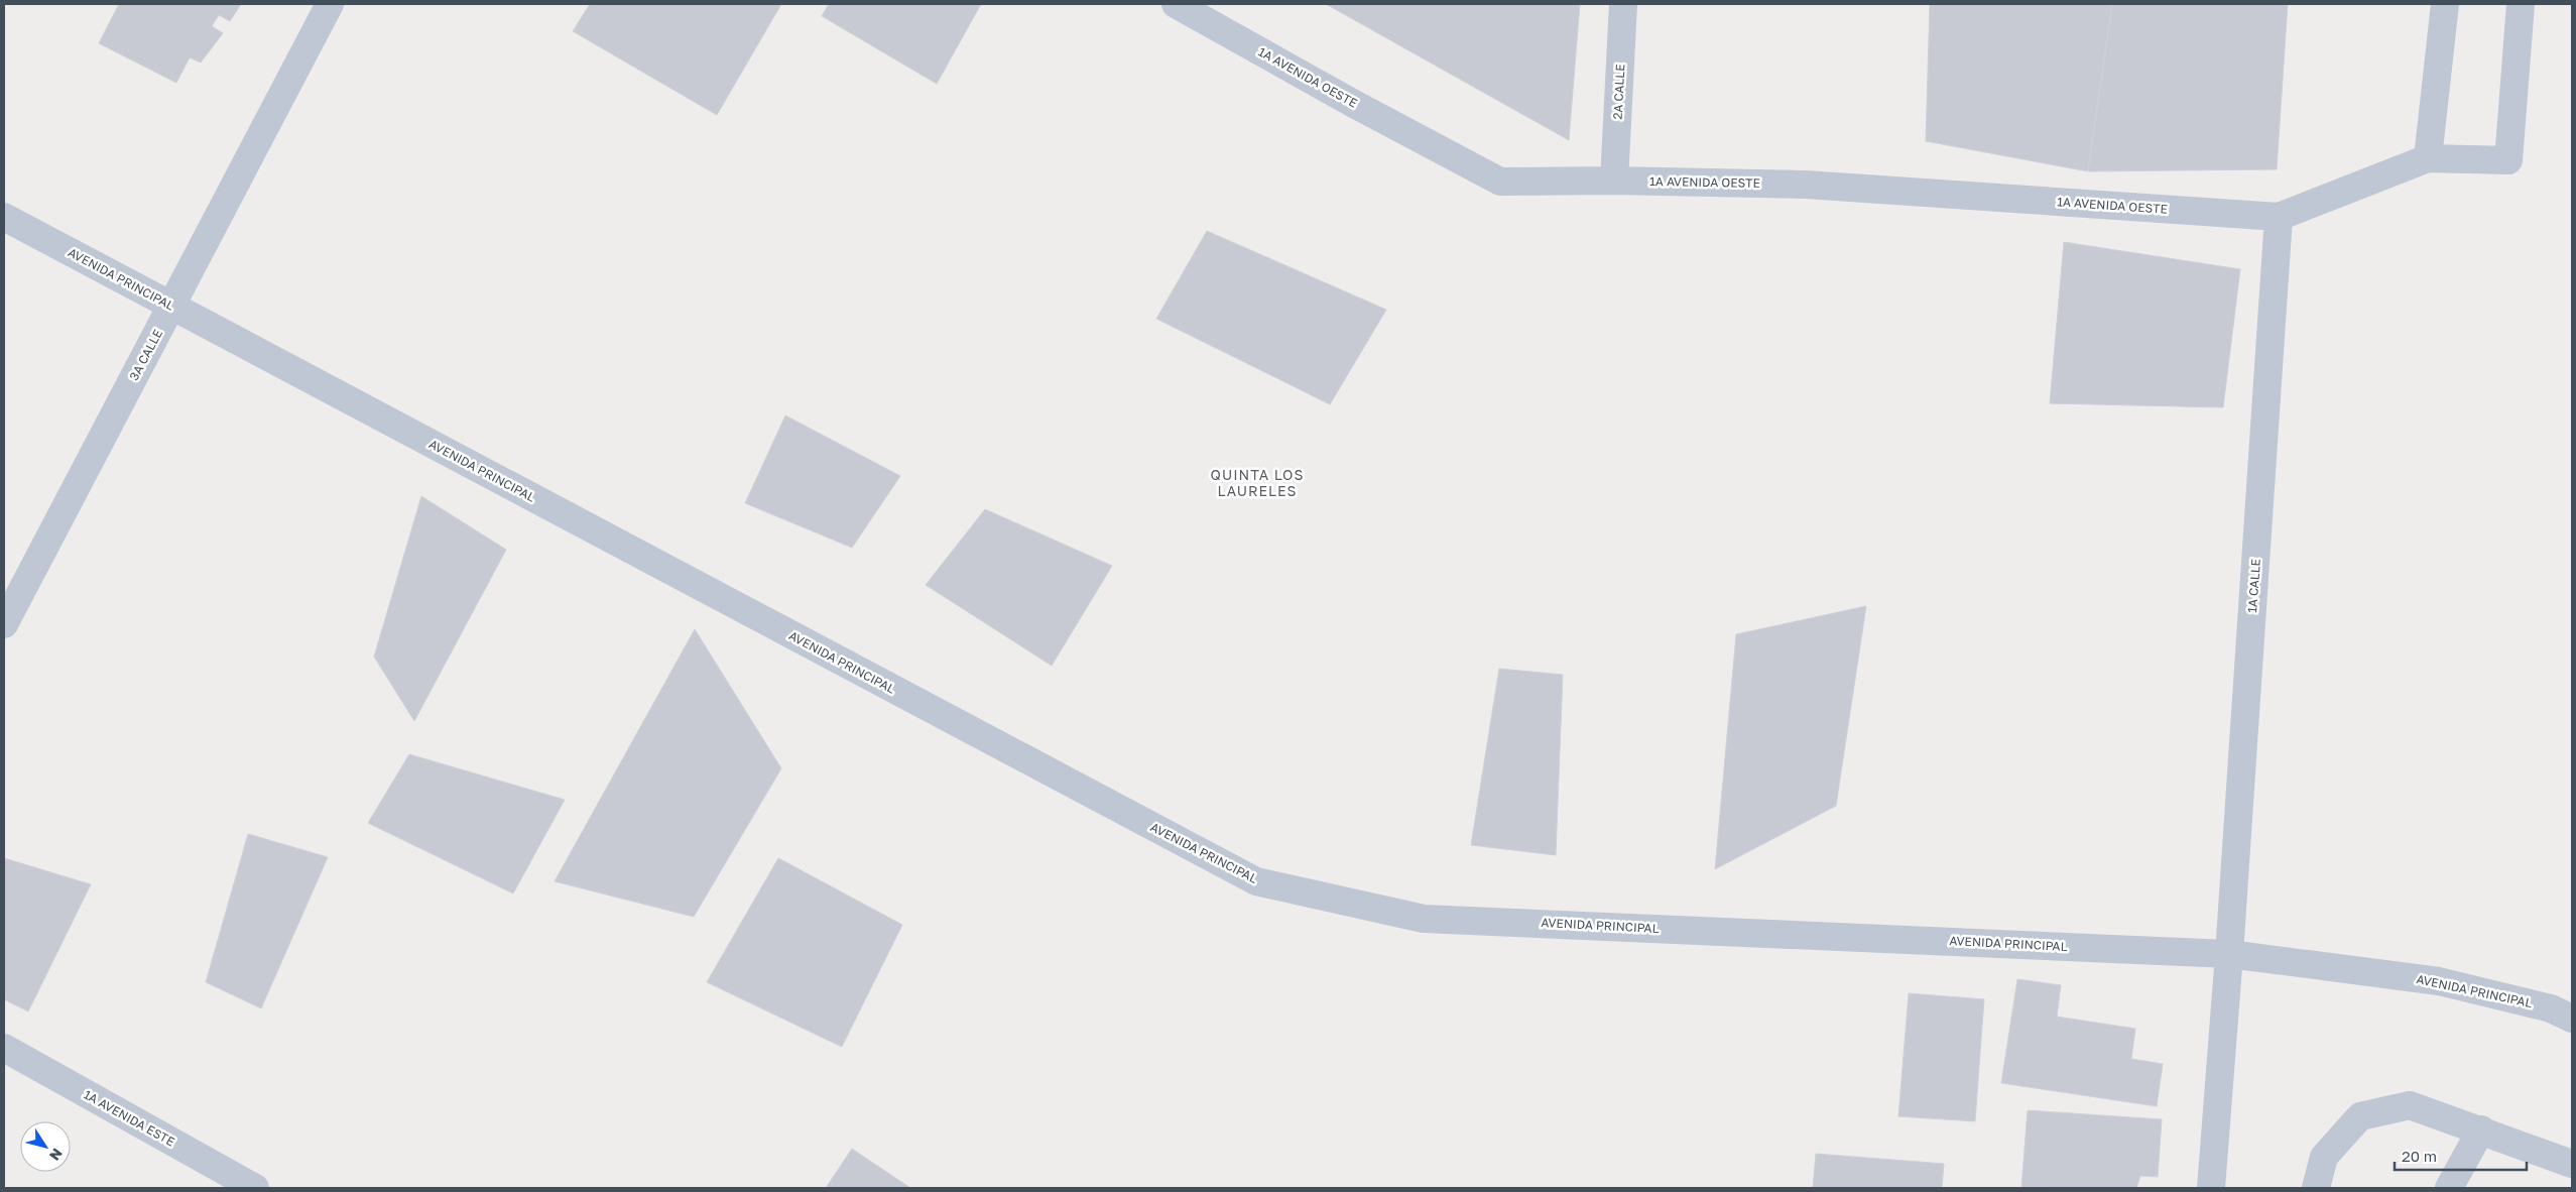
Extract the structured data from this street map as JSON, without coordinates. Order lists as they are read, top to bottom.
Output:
{
  "streets": {
    "street": [
      "1A AVENIDA OESTE",
      "2A CALLE",
      "AVENIDA PRINCIPAL",
      "3A CALLE",
      "1A CALLE",
      "1A AVENIDA ESTE"
    ]
  },
  "crossings": [
    ["1A AVENIDA OESTE", "2A CALLE"],
    ["1A AVENIDA OESTE", "1A CALLE"],
    ["AVENIDA PRINCIPAL", "3A CALLE"],
    ["AVENIDA PRINCIPAL", "1A CALLE"]
  ],
  "districts": ["QUINTA LOS LAURELES"],
  "scale_bar": "20 m",
  "north": "bottom right"
}
